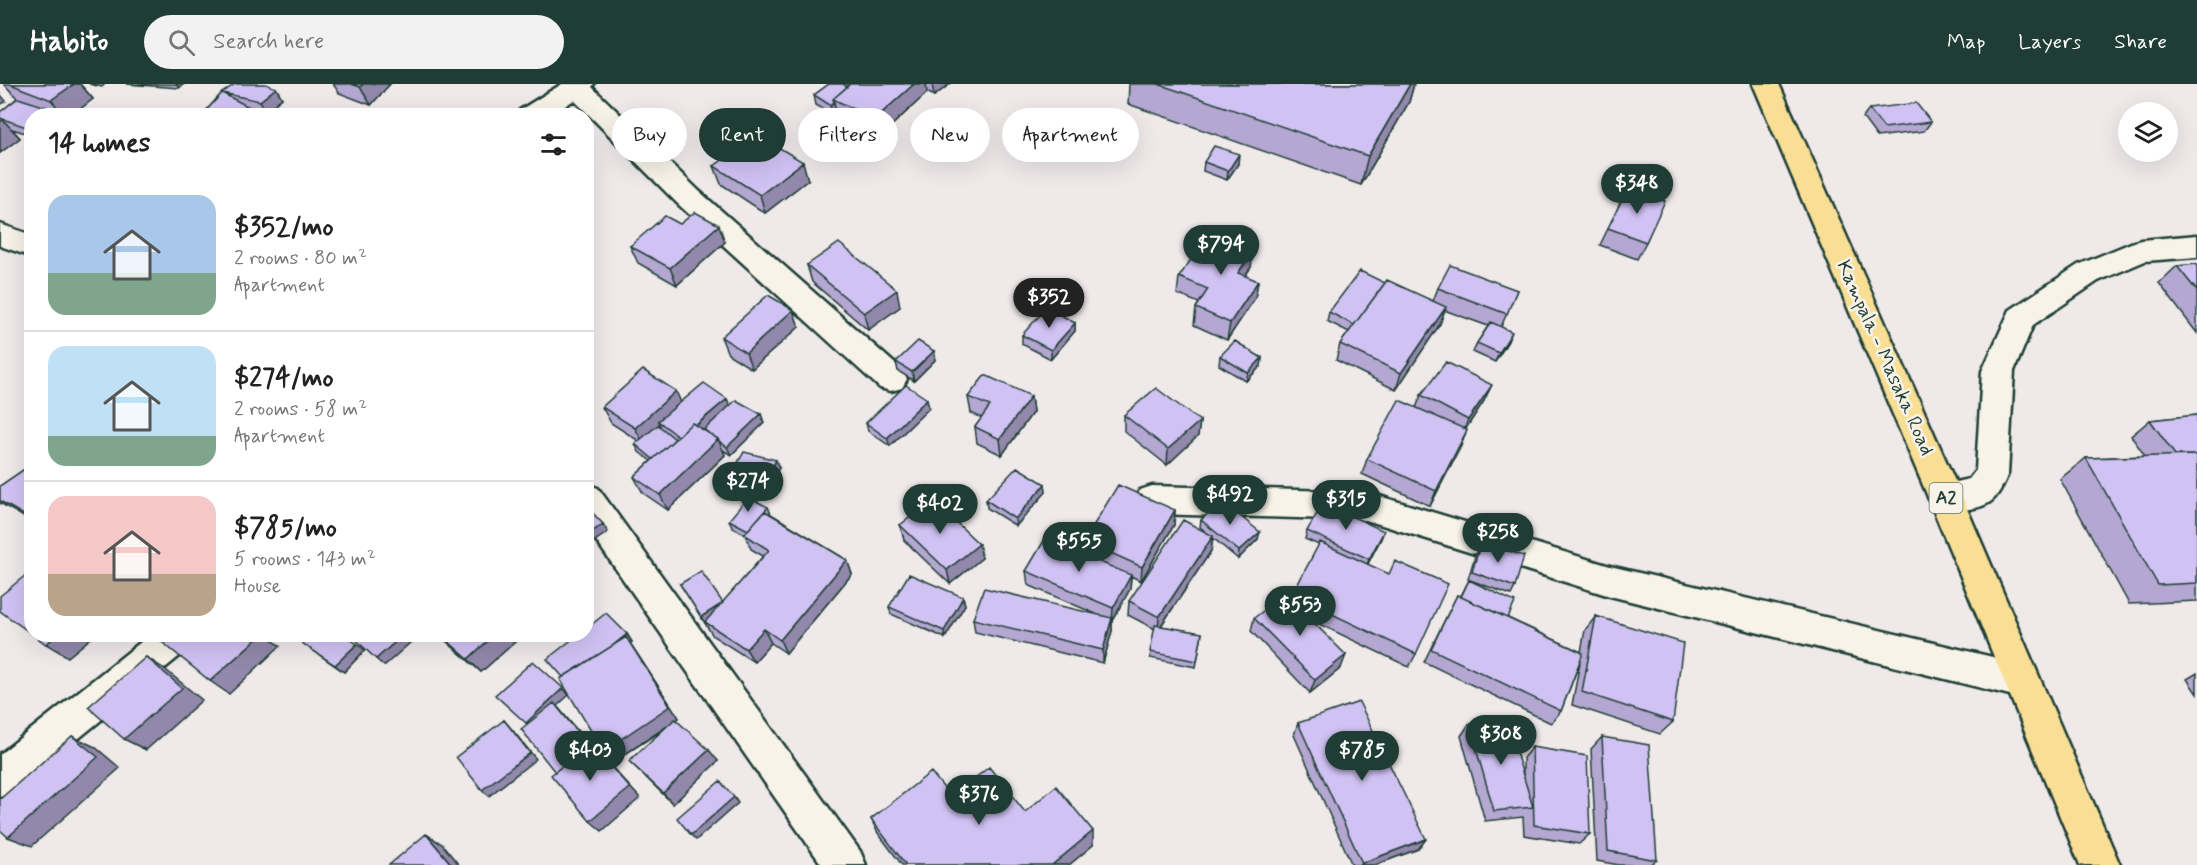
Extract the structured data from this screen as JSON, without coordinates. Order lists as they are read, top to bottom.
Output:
{
  "streets": {
    "main road": ["Kampala - Masaka Road", "A2"]
  },
  "page": {
    "header": "Habito",
    "search": "Search here",
    "nav": ["Map", "Layers", "Share"],
    "chip": [
      "Buy",
      "Rent",
      "Filters",
      "New",
      "Apartment"
    ],
    "heading": "14 homes",
    "price": [
      "$348",
      "$794",
      "$352",
      "$274",
      "$492",
      "$315",
      "$402",
      "$258",
      "$555",
      "$553",
      "$308",
      "$403",
      "$785",
      "$376"
    ],
    "list": [
      {
        "name": "$352/mo",
        "note": "2 rooms · 80 m² · Apartment"
      },
      {
        "name": "$274/mo",
        "note": "2 rooms · 58 m² · Apartment"
      },
      {
        "name": "$785/mo",
        "note": "5 rooms · 143 m² · House"
      }
    ]
  }
}
